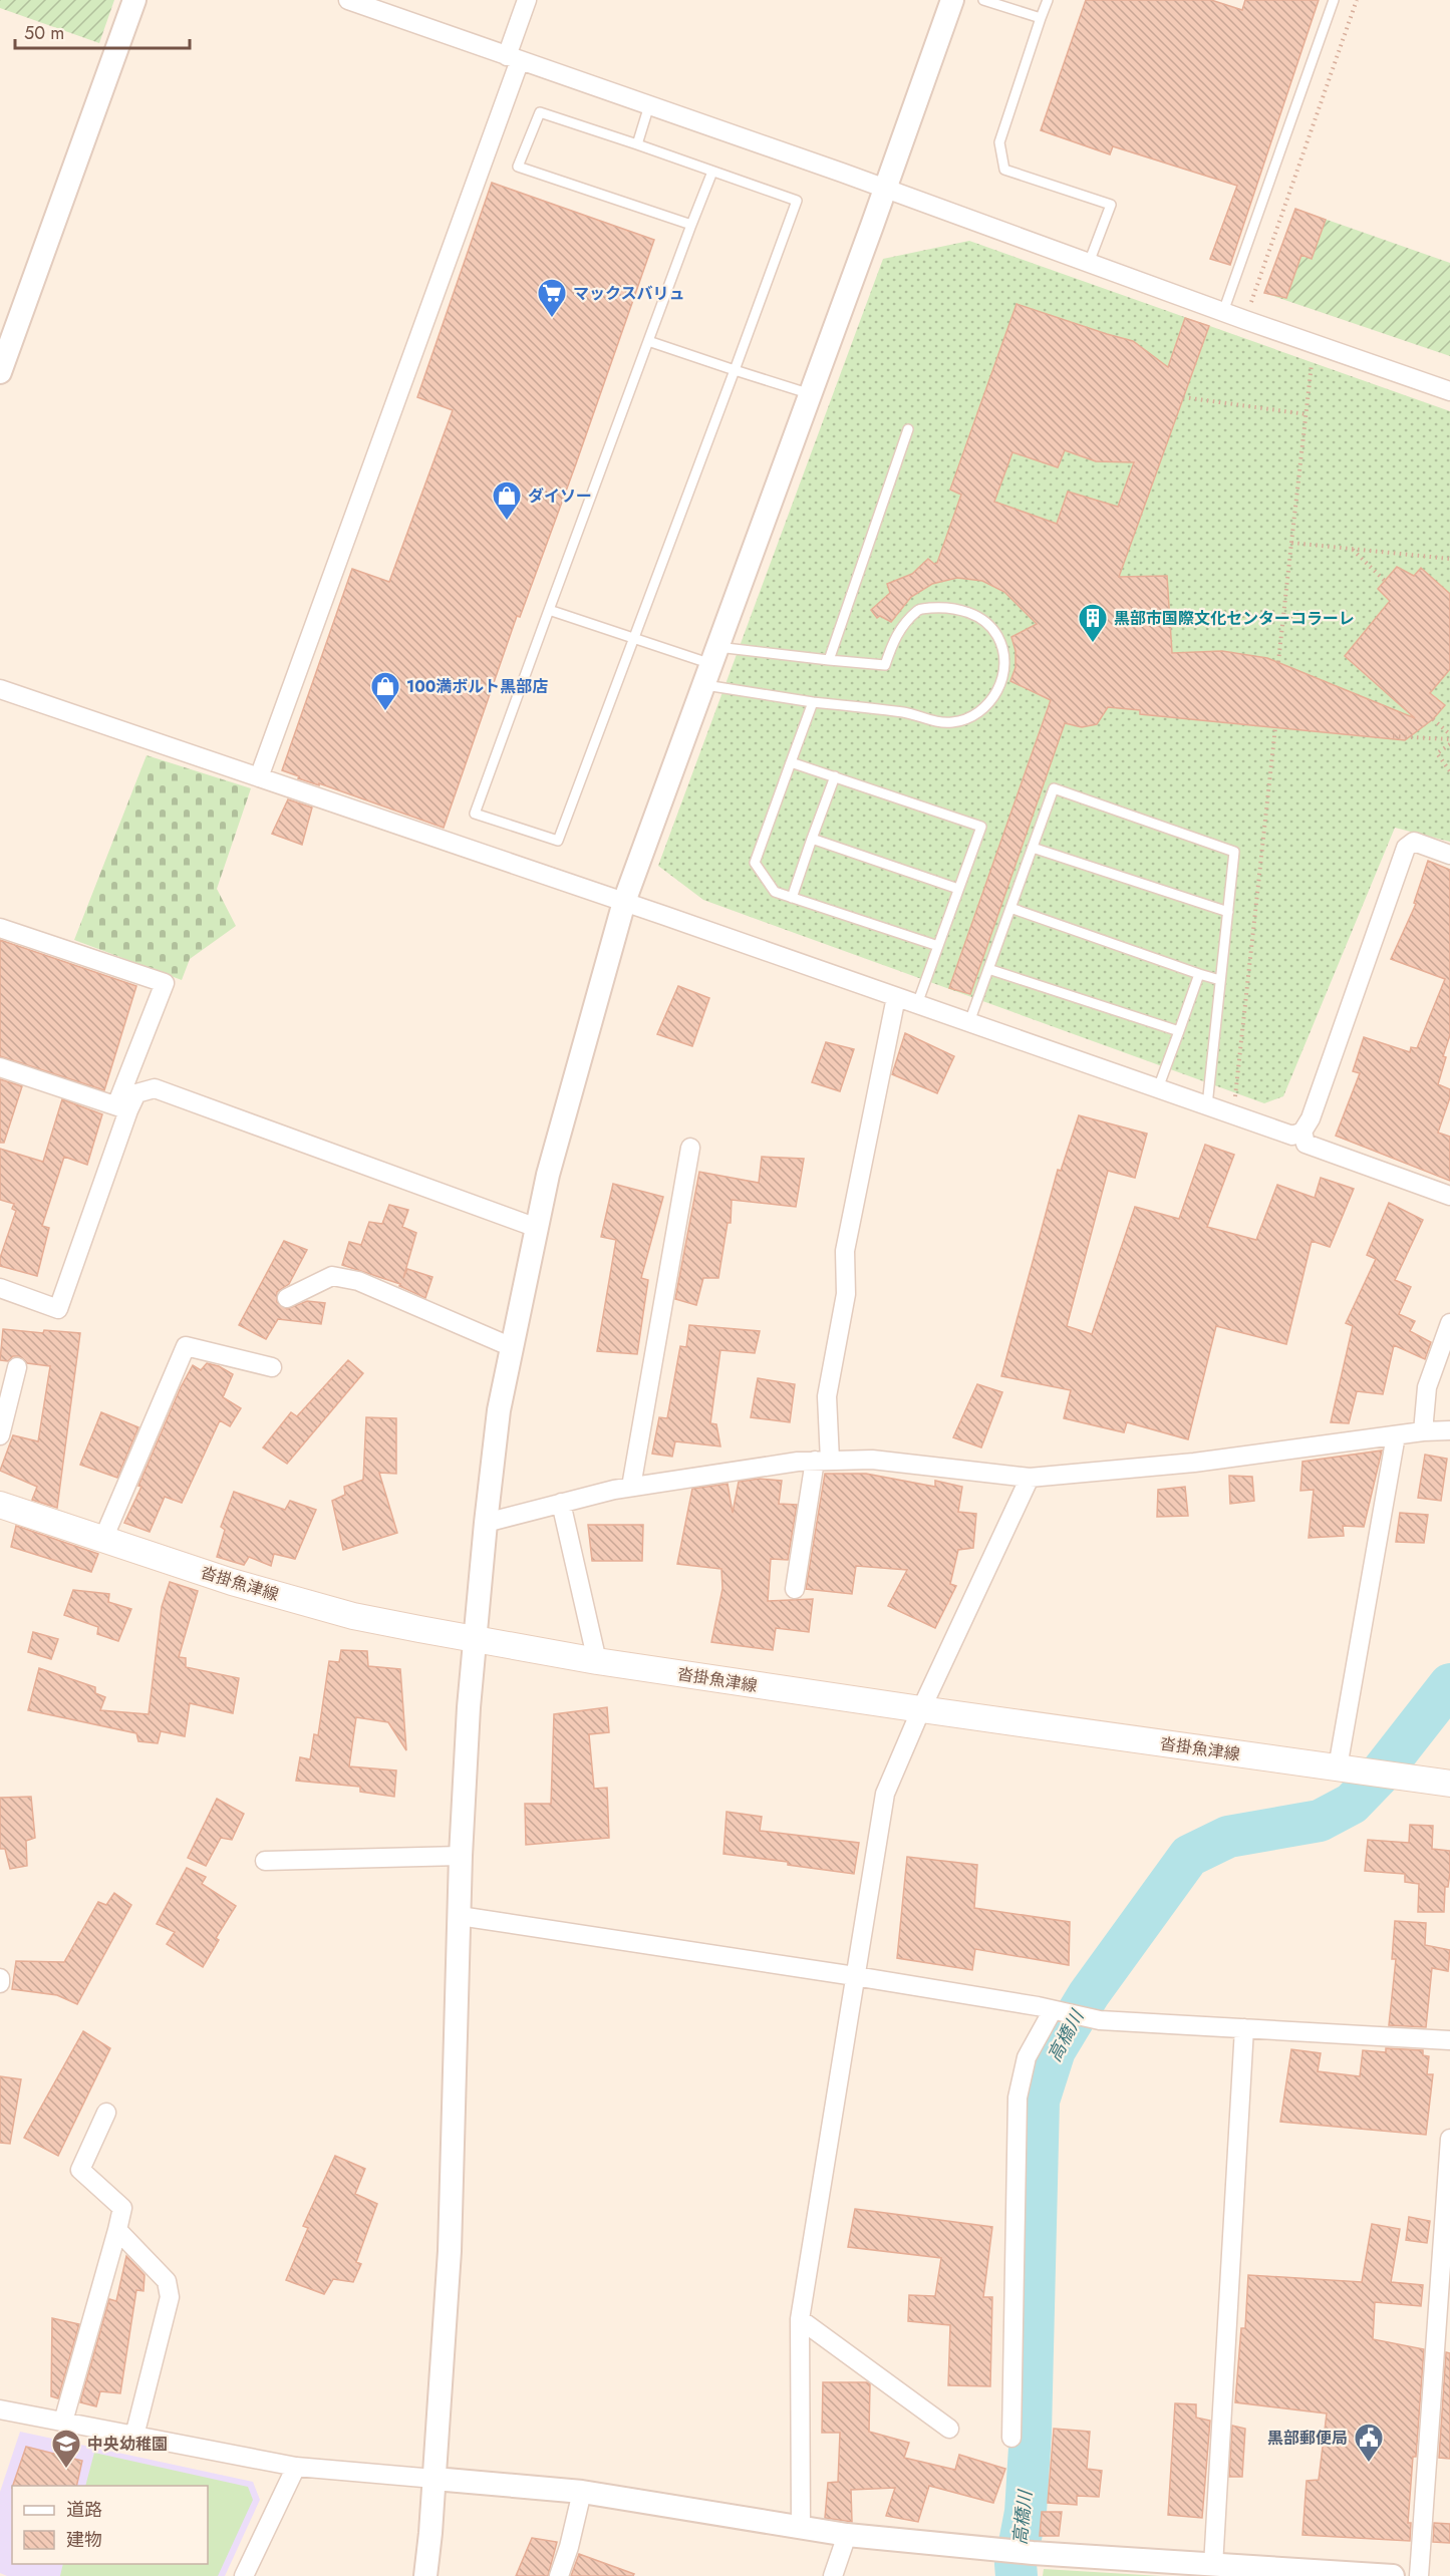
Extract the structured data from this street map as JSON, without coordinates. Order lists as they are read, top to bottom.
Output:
{
  "streets": {
    "main road": ["沓掛魚津線"]
  },
  "water": ["高橋川"],
  "places": {
    "supermarket": ["マックスバリュ"],
    "shop": ["ダイソー", "100満ボルト黒部店"],
    "building": ["黒部市国際文化センターコラーレ"],
    "public building": ["黒部郵便局"],
    "school or university": ["中央幼稚園"]
  },
  "legend": ["道路", "建物"],
  "scale_bar": "50 m"
}
